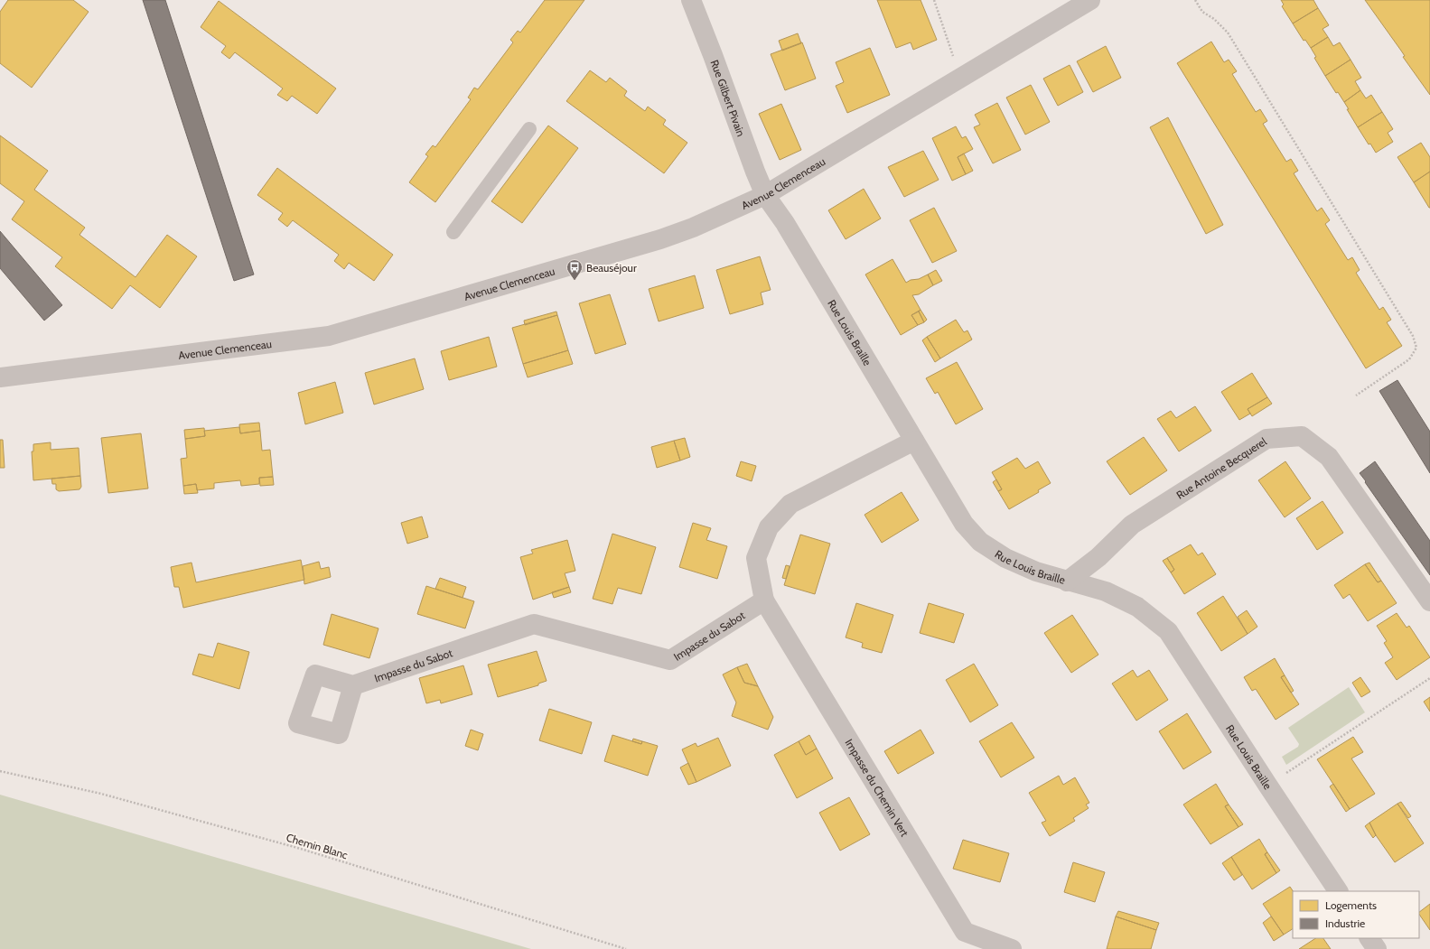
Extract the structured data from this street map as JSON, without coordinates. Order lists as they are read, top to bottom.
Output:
{
  "streets": {
    "street": [
      "Rue Gilbert Pivain",
      "Avenue Clemenceau",
      "Rue Louis Braille",
      "Rue Antoine Becquerel",
      "Impasse du Sabot",
      "Impasse du Chemin Vert"
    ],
    "path": ["Chemin Blanc"]
  },
  "crossings": [
    ["Rue Gilbert Pivain", "Avenue Clemenceau"],
    ["Rue Gilbert Pivain", "Rue Louis Braille"],
    ["Avenue Clemenceau", "Rue Louis Braille"],
    ["Rue Louis Braille", "Rue Antoine Becquerel"],
    ["Impasse du Sabot", "Impasse du Chemin Vert"]
  ],
  "places": {
    "bus stop": ["Beauséjour"]
  },
  "legend": ["Logements", "Industrie"]
}
